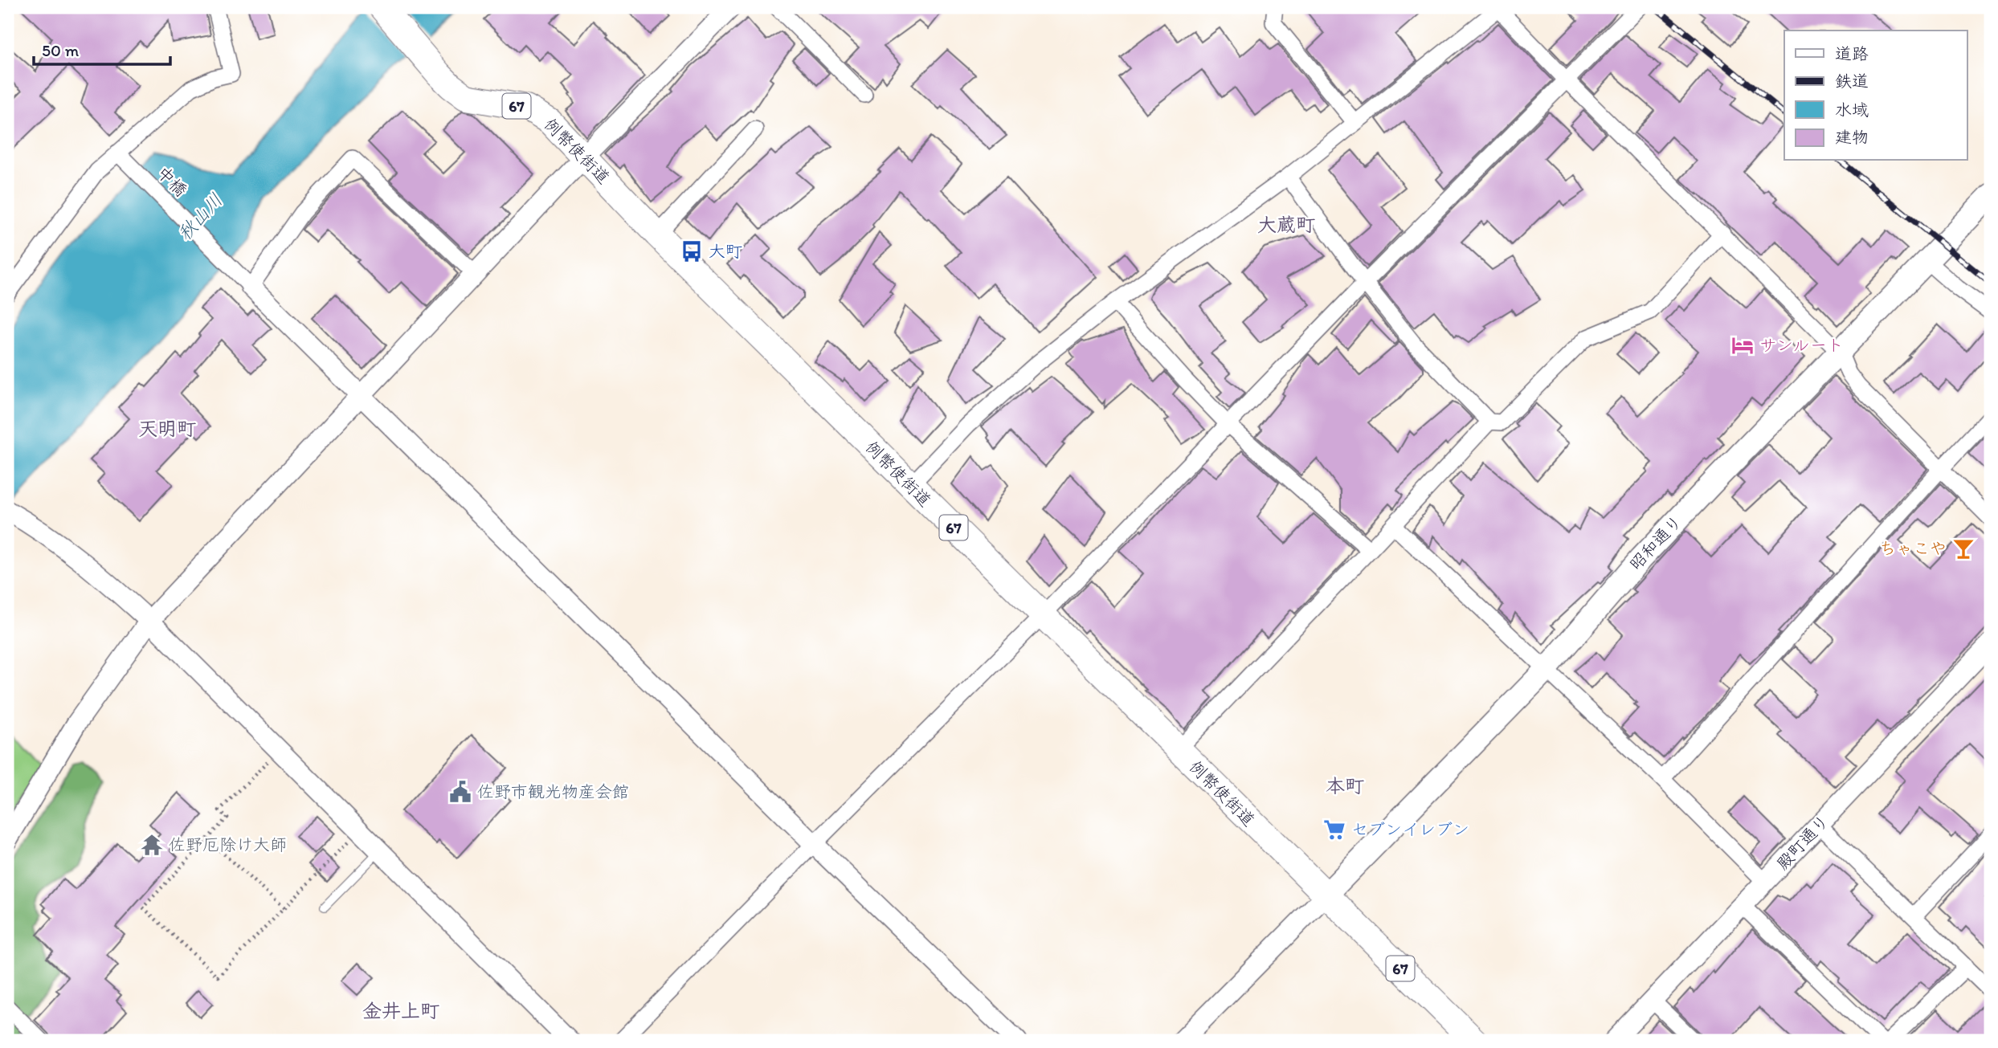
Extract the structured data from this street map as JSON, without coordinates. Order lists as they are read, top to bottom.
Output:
{
  "streets": {
    "main road": ["67", "例幣使街道", "昭和通り"],
    "street": ["中橋", "殿町通り"]
  },
  "crossings": [
    ["例幣使街道", "昭和通り"]
  ],
  "districts": [
    "大蔵町",
    "天明町",
    "本町",
    "金井上町"
  ],
  "water": ["秋山川"],
  "places": {
    "bus stop": ["大町"],
    "hotel": ["サンルート"],
    "bar": ["ちゃこや"],
    "public building": ["佐野市観光物産会館"],
    "supermarket": ["セブンイレブン"],
    "temple": ["佐野厄除け大師"]
  },
  "legend": [
    "道路",
    "鉄道",
    "水域",
    "建物"
  ],
  "scale_bar": "50 m"
}
